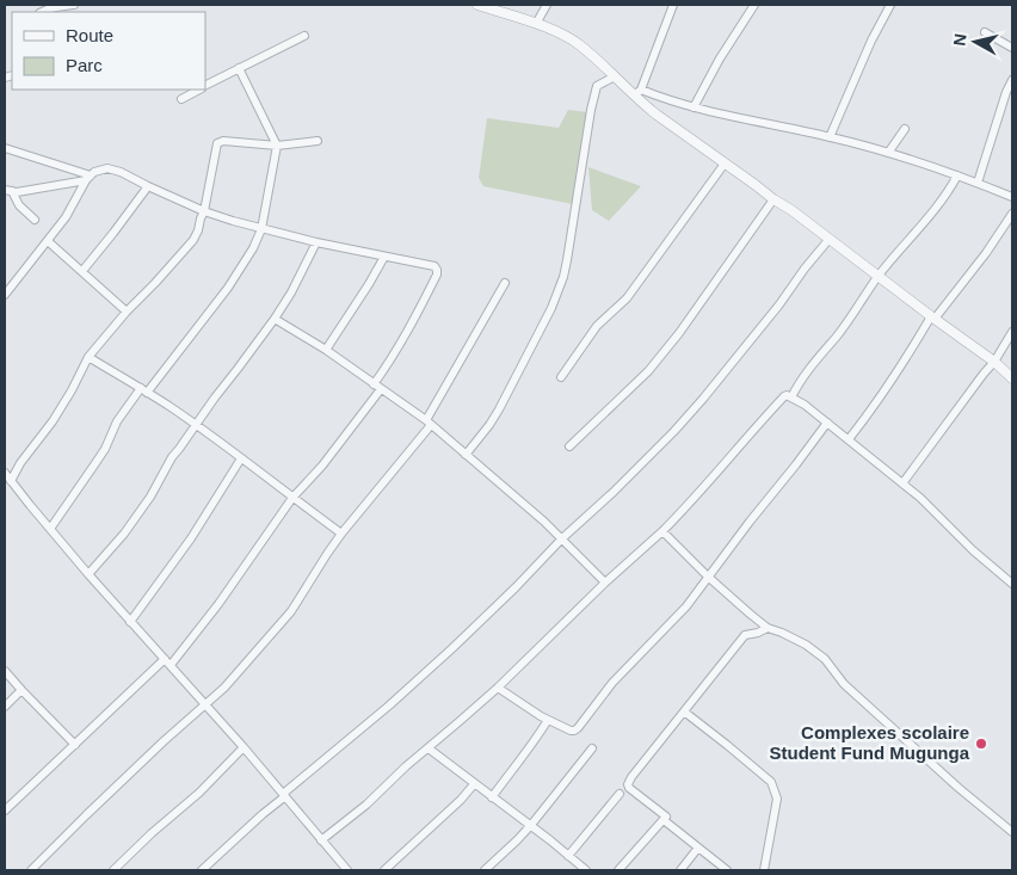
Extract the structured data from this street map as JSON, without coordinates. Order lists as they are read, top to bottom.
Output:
{
  "places": ["Complexes scolaire Student Fund Mugunga"],
  "legend": ["Route", "Parc"],
  "north": "left"
}
